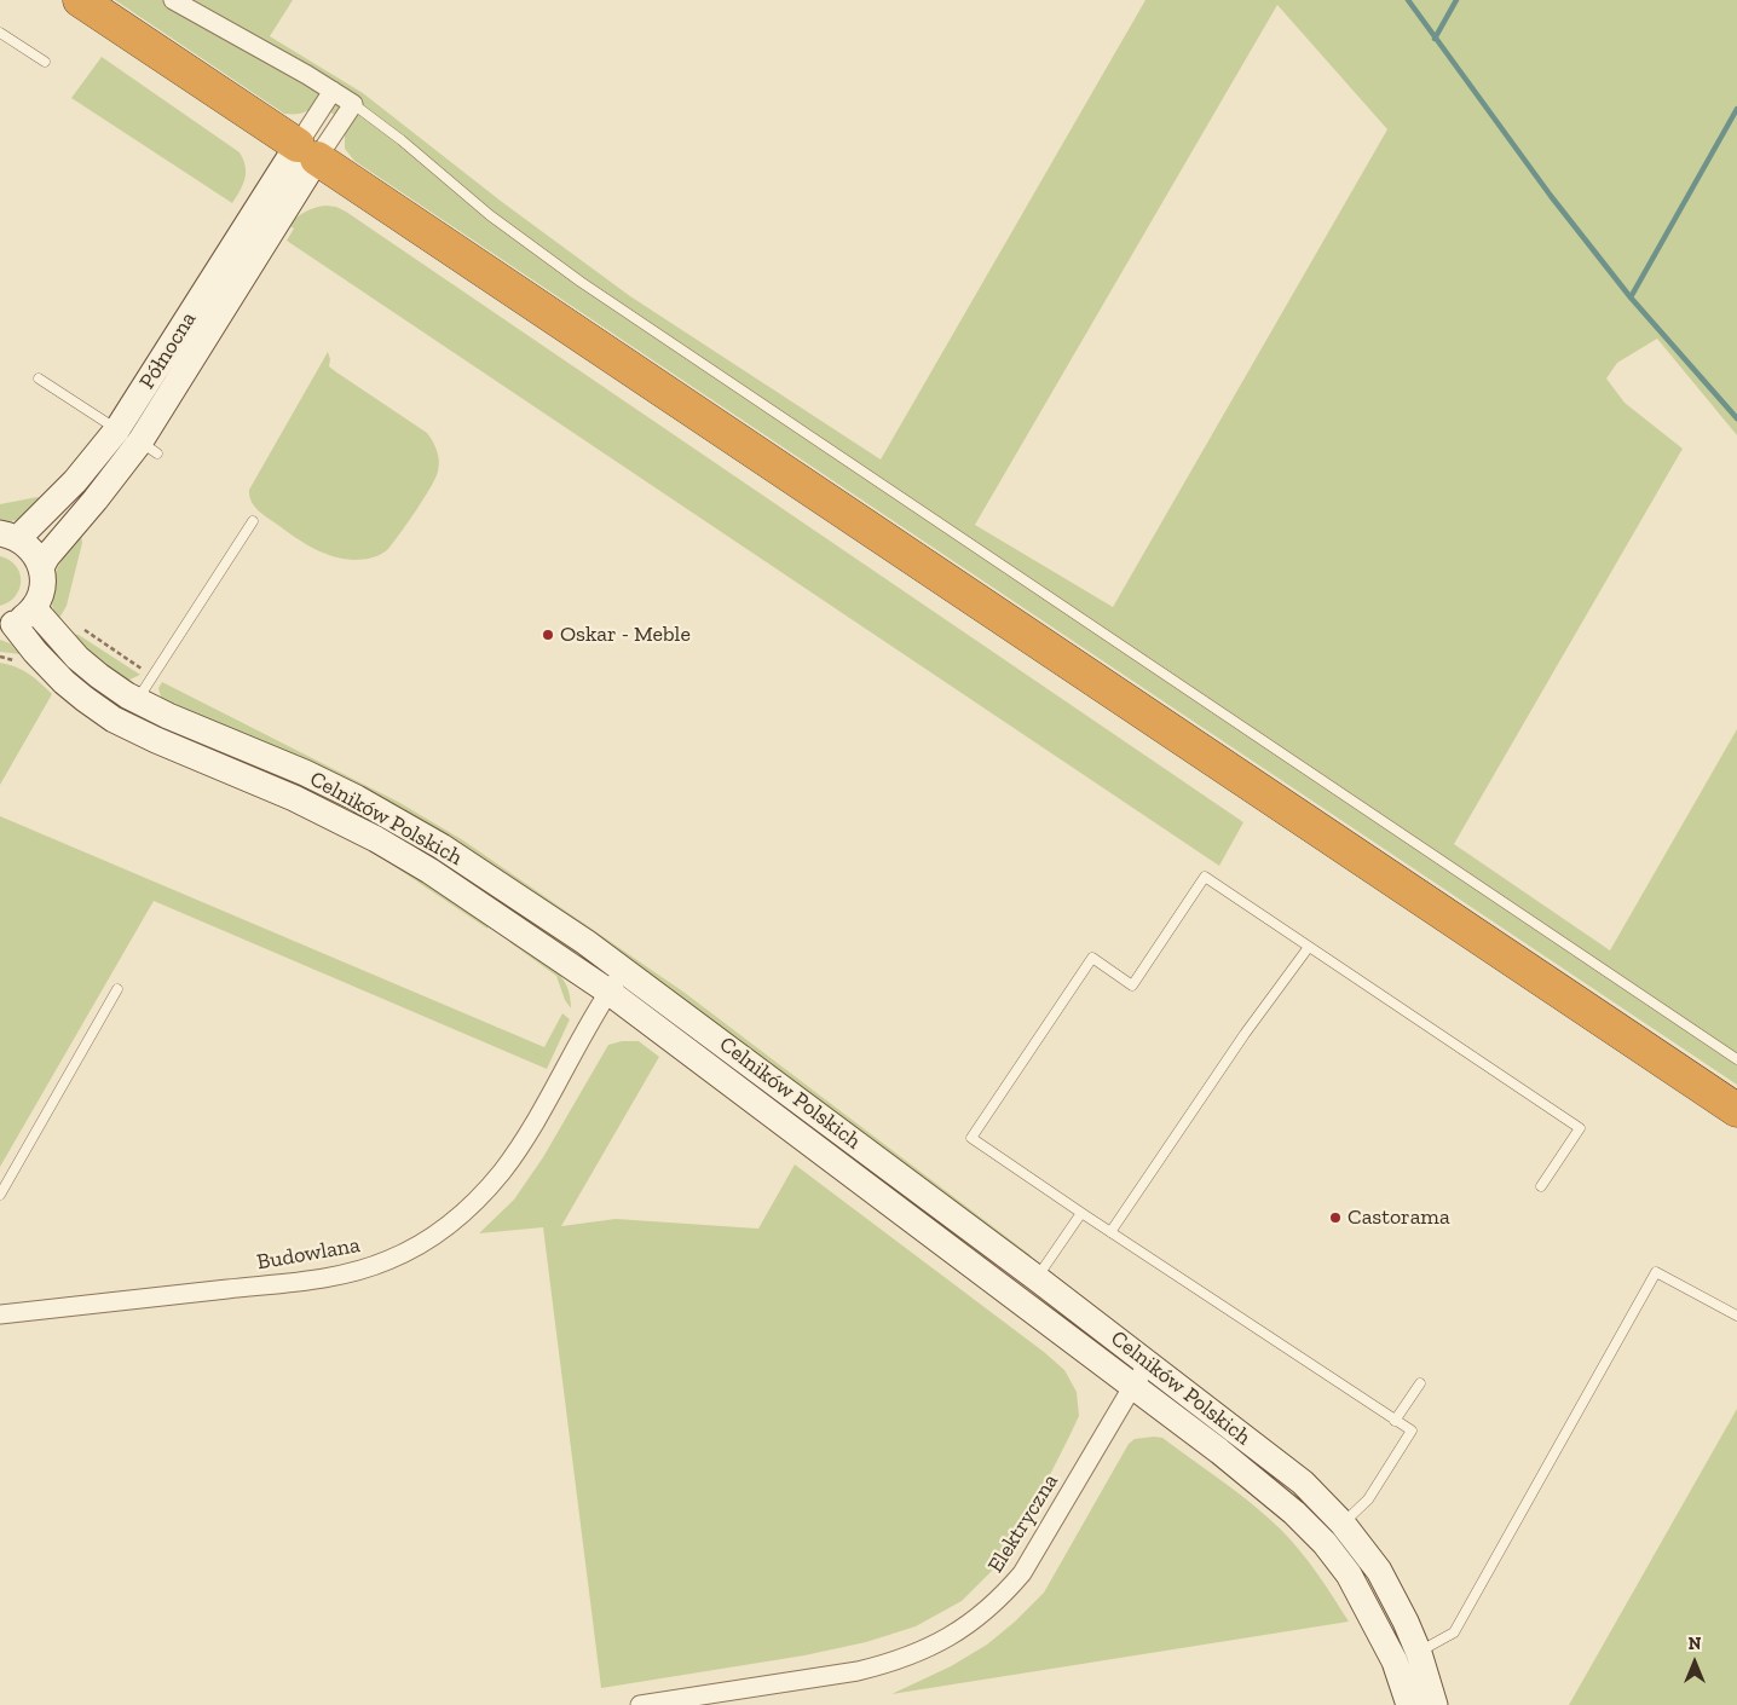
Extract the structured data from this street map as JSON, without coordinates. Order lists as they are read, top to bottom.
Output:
{
  "streets": {
    "street": [
      "Północna",
      "Celników Polskich",
      "Budowlana",
      "Elektryczna"
    ]
  },
  "crossings": [
    ["Celników Polskich", "Budowlana"],
    ["Celników Polskich", "Elektryczna"]
  ],
  "places": ["Oskar - Meble", "Castorama"],
  "north": "top"
}
